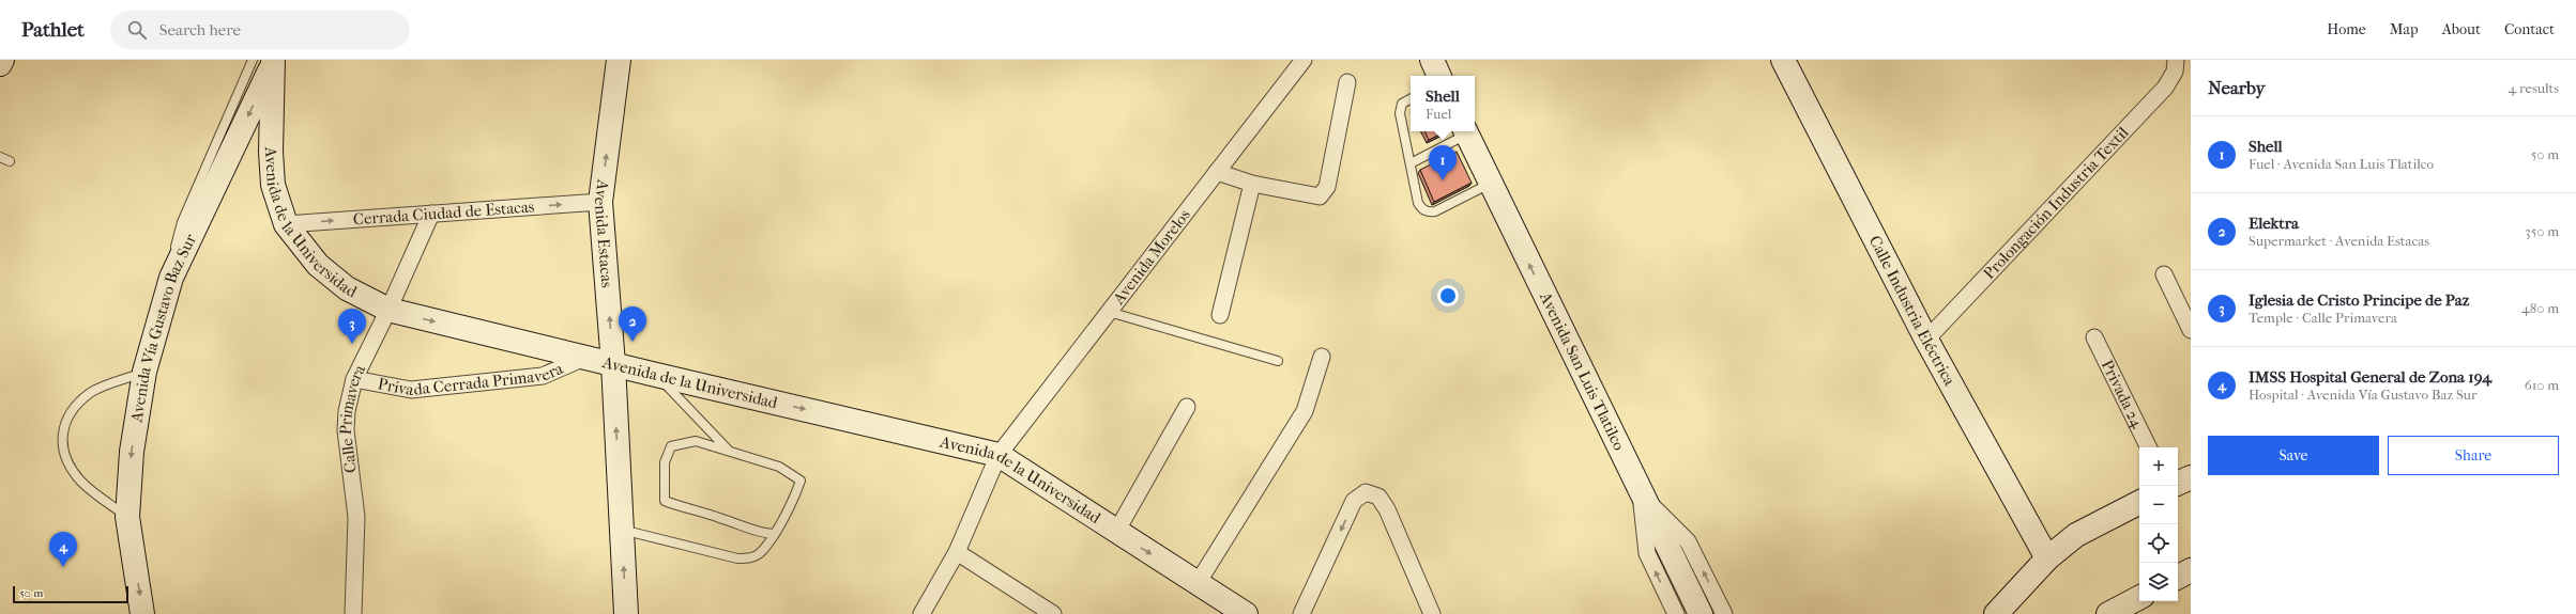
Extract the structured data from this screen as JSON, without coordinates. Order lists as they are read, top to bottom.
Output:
{
  "streets": {
    "main road": [
      "Avenida de la Universidad",
      "Avenida Estacas",
      "Calle Industria Eléctrica",
      "Avenida Vía Gustavo Baz Sur",
      "Avenida San Luis Tlatilco"
    ],
    "street": [
      "Prolongación Industria Textil",
      "Cerrada Ciudad de Estacas",
      "Avenida Morelos",
      "Privada Cerrada Primavera",
      "Privada 24",
      "Calle Primavera"
    ]
  },
  "crossings": [
    ["Prolongación Industria Textil", "Calle Industria Eléctrica"],
    ["Cerrada Ciudad de Estacas", "Avenida de la Universidad"],
    ["Cerrada Ciudad de Estacas", "Avenida Estacas"],
    ["Cerrada Ciudad de Estacas", "Calle Primavera"],
    ["Avenida de la Universidad", "Avenida Estacas"],
    ["Avenida de la Universidad", "Avenida Morelos"],
    ["Avenida de la Universidad", "Avenida Vía Gustavo Baz Sur"],
    ["Avenida de la Universidad", "Privada Cerrada Primavera"],
    ["Avenida de la Universidad", "Calle Primavera"],
    ["Privada Cerrada Primavera", "Calle Primavera"]
  ],
  "one_way": [
    "Cerrada Ciudad de Estacas",
    "Avenida de la Universidad",
    "Avenida Estacas",
    "Avenida Vía Gustavo Baz Sur",
    "Avenida San Luis Tlatilco"
  ],
  "scale_bar": "50 m",
  "page": {
    "header": "Pathlet",
    "search": "Search here",
    "nav": [
      "Home",
      "Map",
      "About",
      "Contact"
    ],
    "heading": ["Nearby", "4 results"],
    "popup": ["Shell", "Fuel"],
    "list": [
      {
        "mark": "1",
        "name": "Shell",
        "note": "Fuel · Avenida San Luis Tlatilco",
        "value": "50 m"
      },
      {
        "mark": "2",
        "name": "Elektra",
        "note": "Supermarket · Avenida Estacas",
        "value": "350 m"
      },
      {
        "mark": "3",
        "name": "Iglesia de Cristo Principe de Paz",
        "note": "Temple · Calle Primavera",
        "value": "480 m"
      },
      {
        "mark": "4",
        "name": "IMSS Hospital General de Zona 194",
        "note": "Hospital · Avenida Vía Gustavo Baz Sur",
        "value": "610 m"
      }
    ],
    "pins": [
      "1",
      "2",
      "3",
      "4"
    ],
    "buttons": ["Save", "Share"],
    "map_buttons": ["+", "−"],
    "scale": "50 m"
  }
}
